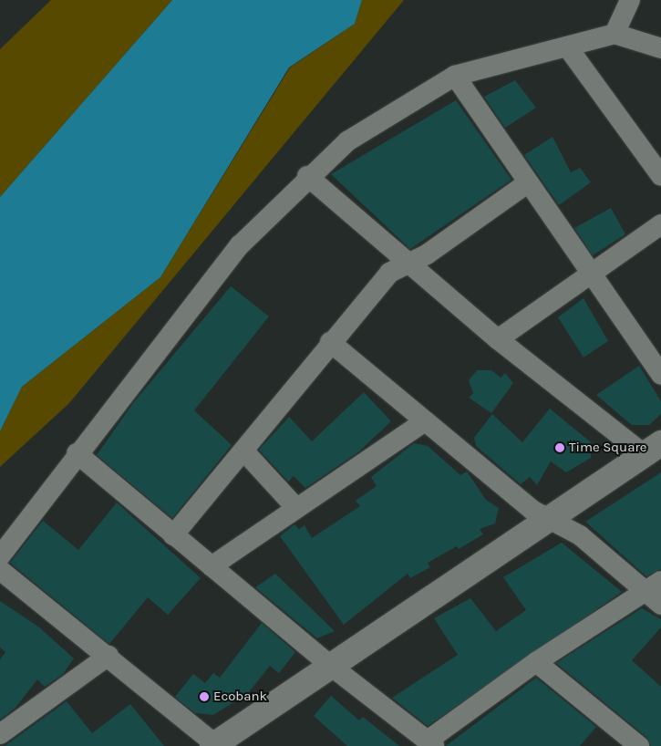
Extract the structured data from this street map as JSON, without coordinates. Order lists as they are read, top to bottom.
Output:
{
  "places": ["Time Square", "Ecobank"]
}
